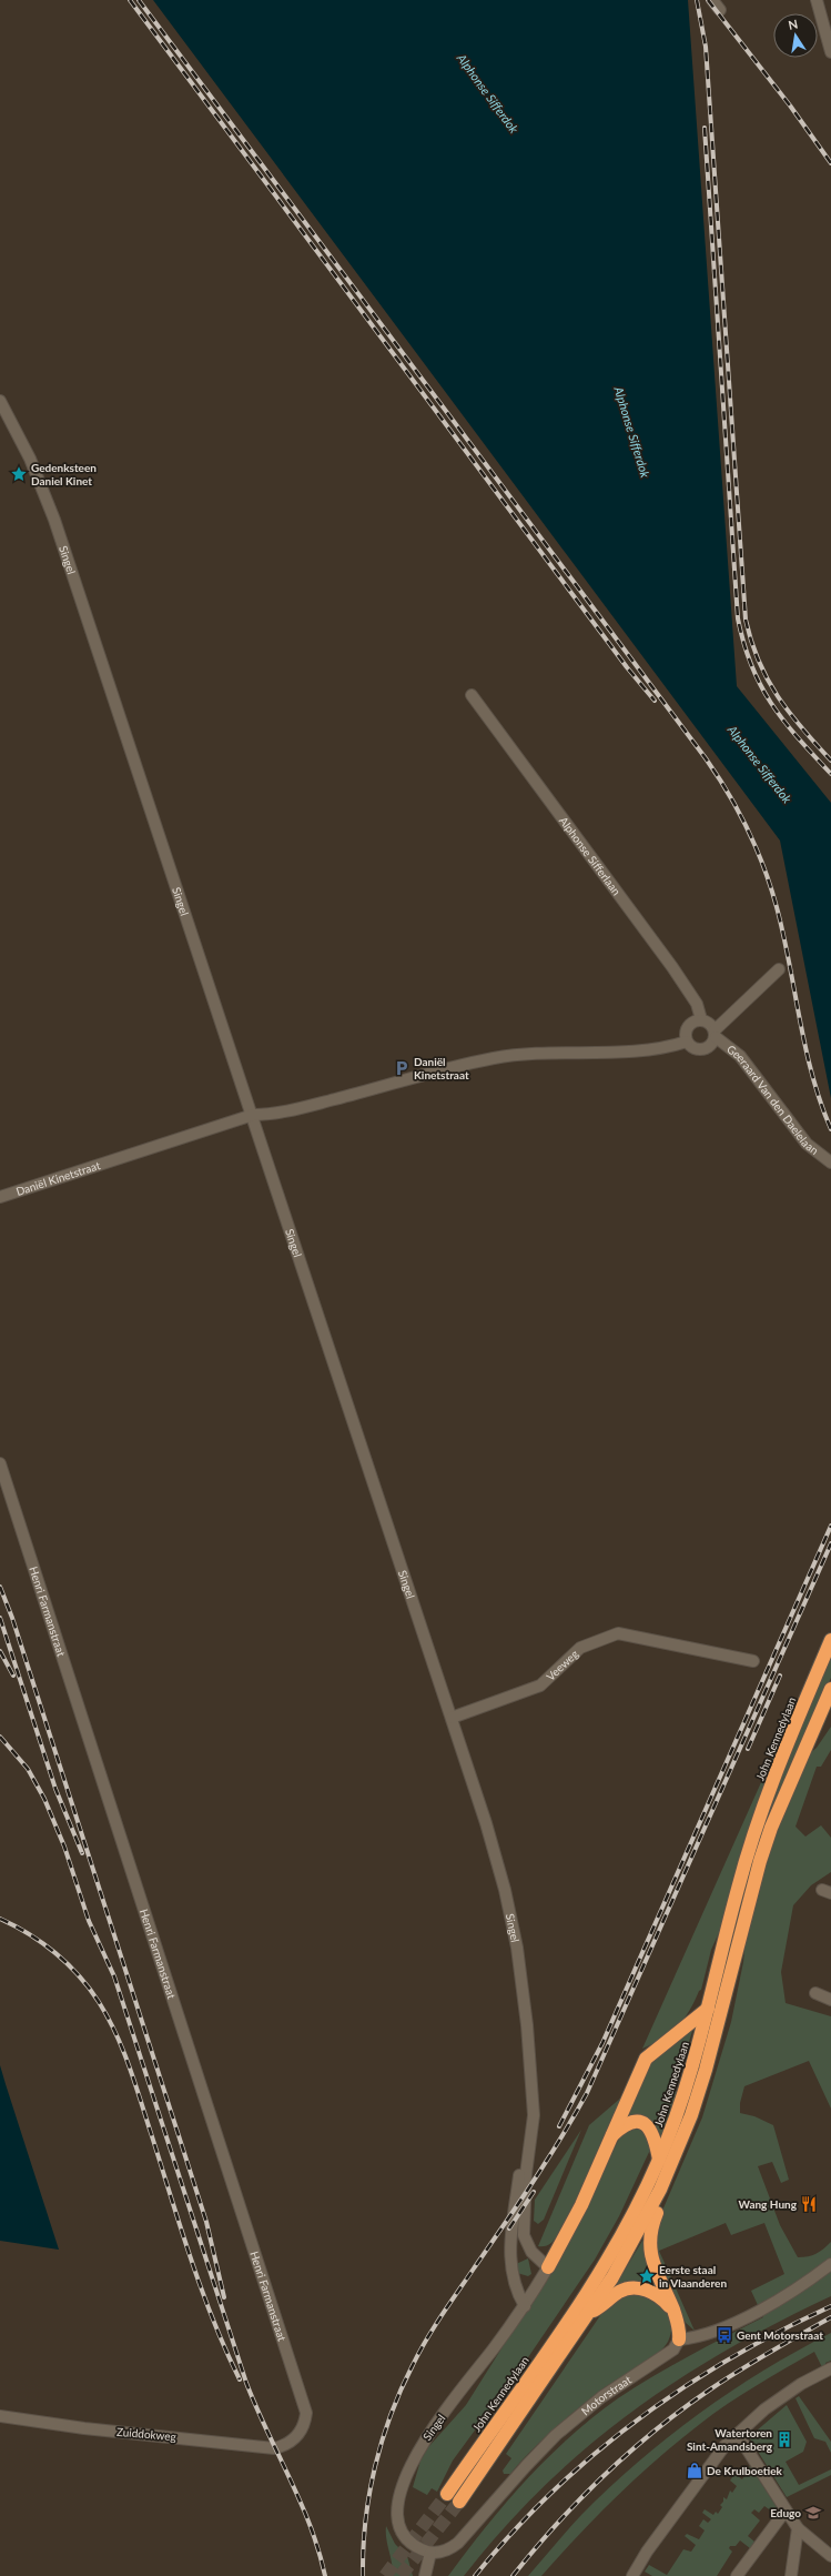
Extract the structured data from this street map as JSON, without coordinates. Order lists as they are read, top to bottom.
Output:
{
  "streets": {
    "highway": ["John Kennedylaan"],
    "street": [
      "Singel",
      "Alphonse Sifferlaan",
      "Geeraard Van den Daelelaan",
      "Daniël Kinetstraat",
      "Henri Farmanstraat",
      "Veeweg",
      "Motorstraat",
      "Zuiddokweg"
    ]
  },
  "crossings": [
    ["Singel", "Daniël Kinetstraat"],
    ["Singel", "Veeweg"],
    ["Singel", "Motorstraat"],
    ["Alphonse Sifferlaan", "Geeraard Van den Daelelaan"],
    ["Alphonse Sifferlaan", "Daniël Kinetstraat"],
    ["Geeraard Van den Daelelaan", "Daniël Kinetstraat"],
    ["Henri Farmanstraat", "Zuiddokweg"]
  ],
  "water": ["Alphonse Sifferdok"],
  "places": {
    "place": ["Gedenksteen Daniel Kinet", "Eerste staal in Vlaanderen"],
    "parking": ["Daniël Kinetstraat"],
    "restaurant": ["Wang Hung"],
    "bus stop": ["Gent Motorstraat"],
    "building": ["Watertoren Sint-Amandsberg"],
    "shop": ["De Krulboetiek"],
    "school or university": ["Edugo"]
  },
  "north": "top"
}
